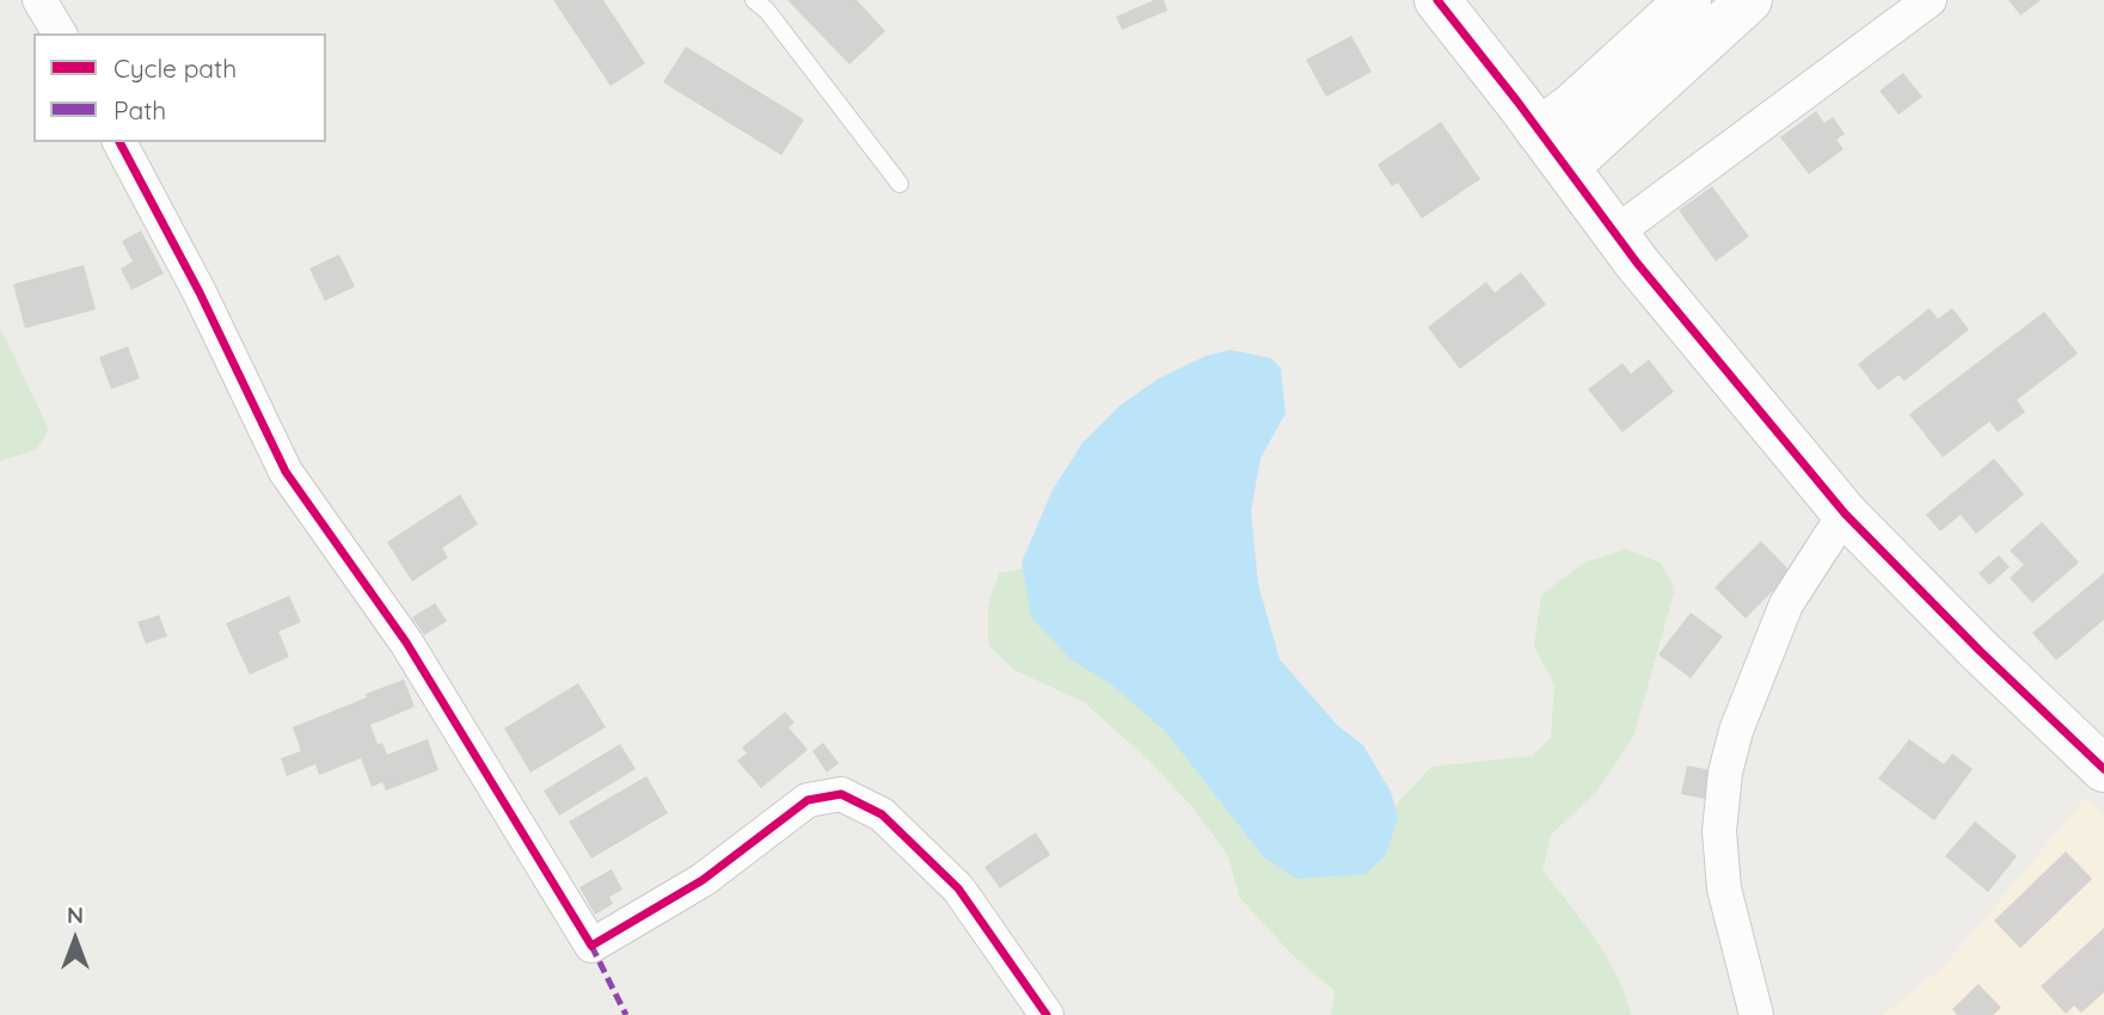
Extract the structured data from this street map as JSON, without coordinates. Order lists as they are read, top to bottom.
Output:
{
  "legend": ["Cycle path", "Path"],
  "north": "top"
}
